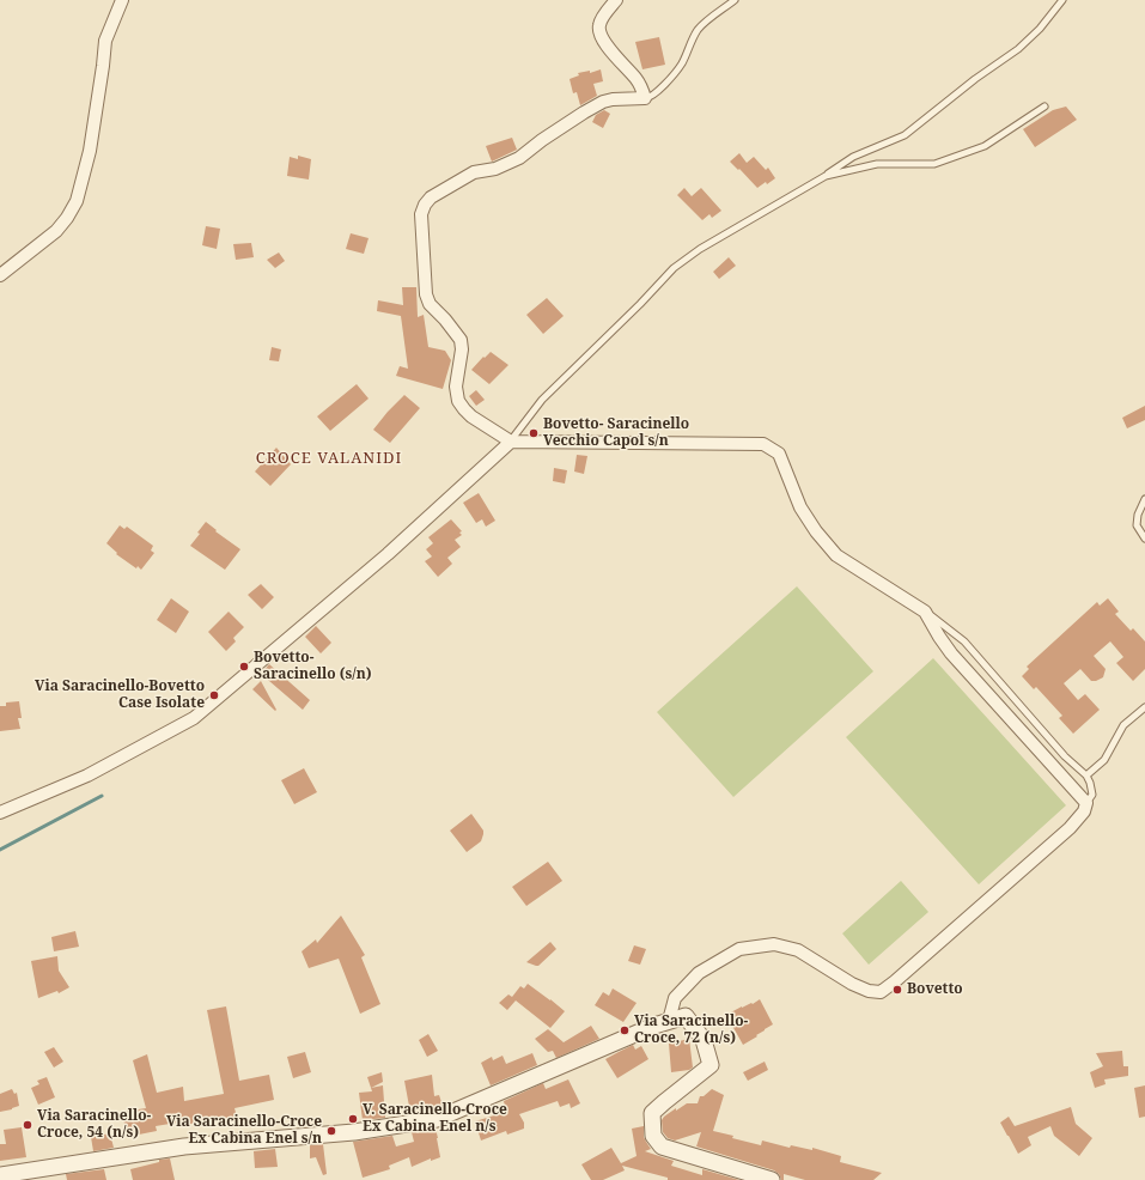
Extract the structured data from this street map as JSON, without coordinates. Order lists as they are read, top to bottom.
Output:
{
  "districts": ["CROCE VALANIDI"],
  "places": [
    "Bovetto- Saracinello Vecchio Capol s/n",
    "Bovetto- Saracinello (s/n)",
    "Via Saracinello-Bovetto Case Isolate",
    "Bovetto",
    "Via Saracinello- Croce, 72 (n/s)",
    "V. Saracinello-Croce Ex Cabina Enel n/s",
    "Via Saracinello- Croce, 54 (n/s)",
    "Via Saracinello-Croce Ex Cabina Enel s/n"
  ]
}
